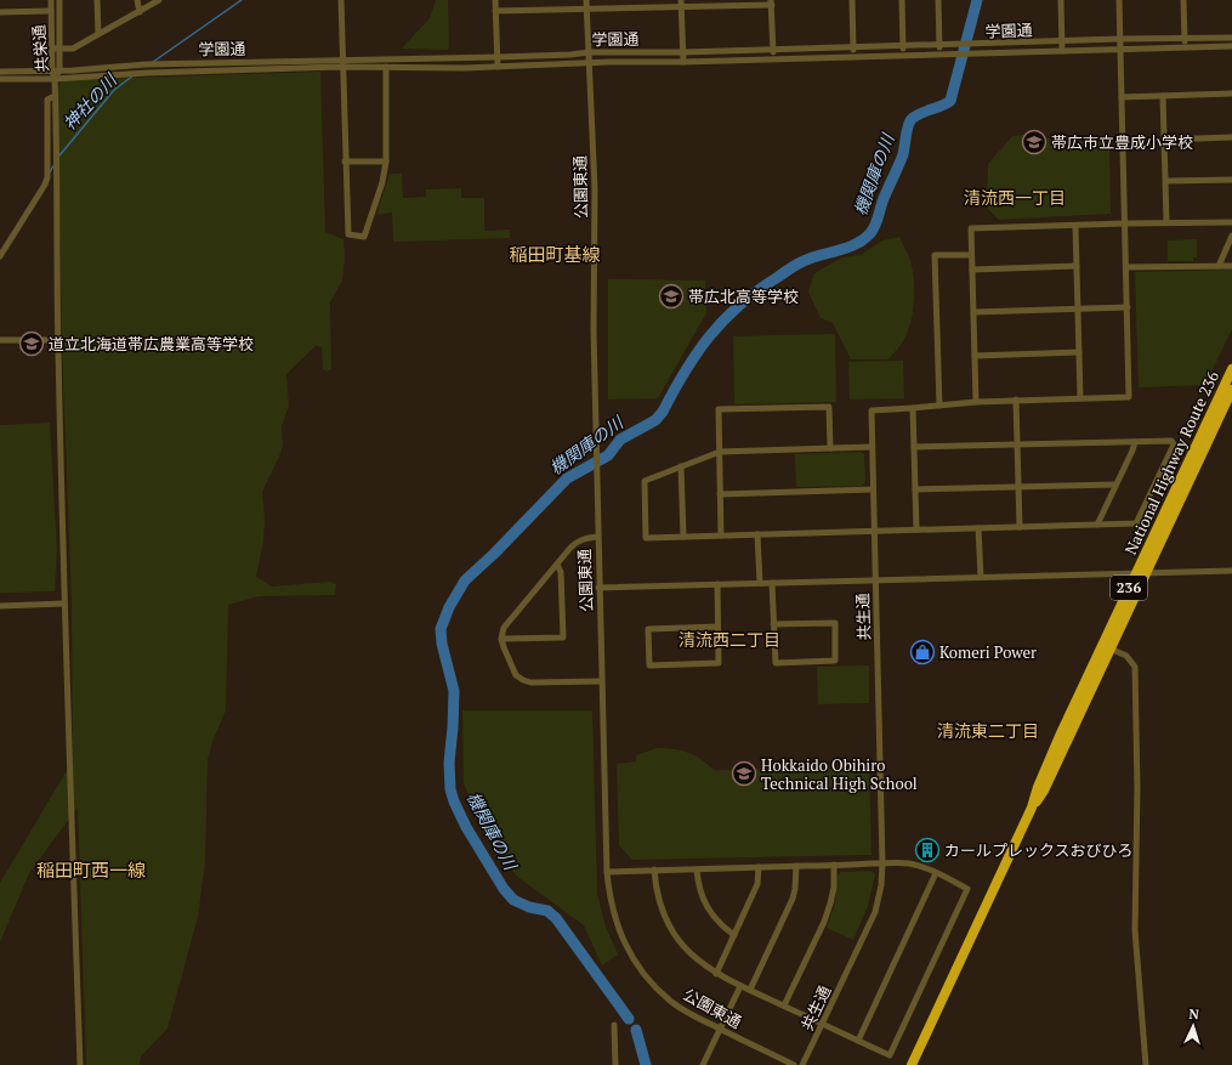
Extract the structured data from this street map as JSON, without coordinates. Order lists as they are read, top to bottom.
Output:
{
  "streets": {
    "highway": ["National Highway Route 236", "236"],
    "street": [
      "学園通",
      "共栄通",
      "公園東通",
      "共生通"
    ]
  },
  "crossings": [
    ["学園通", "共栄通"],
    ["学園通", "公園東通"]
  ],
  "districts": [
    "清流西一丁目",
    "稲田町基線",
    "清流西二丁目",
    "清流東二丁目",
    "稲田町西一線"
  ],
  "water": ["神社の川", "機関庫の川"],
  "places": {
    "school or university": [
      "帯広市立豊成小学校",
      "帯広北高等学校",
      "道立北海道帯広農業高等学校",
      "Hokkaido Obihiro Technical High School"
    ],
    "shop": ["Komeri Power"],
    "building": ["カールプレックスおびひろ"]
  },
  "north": "top"
}
